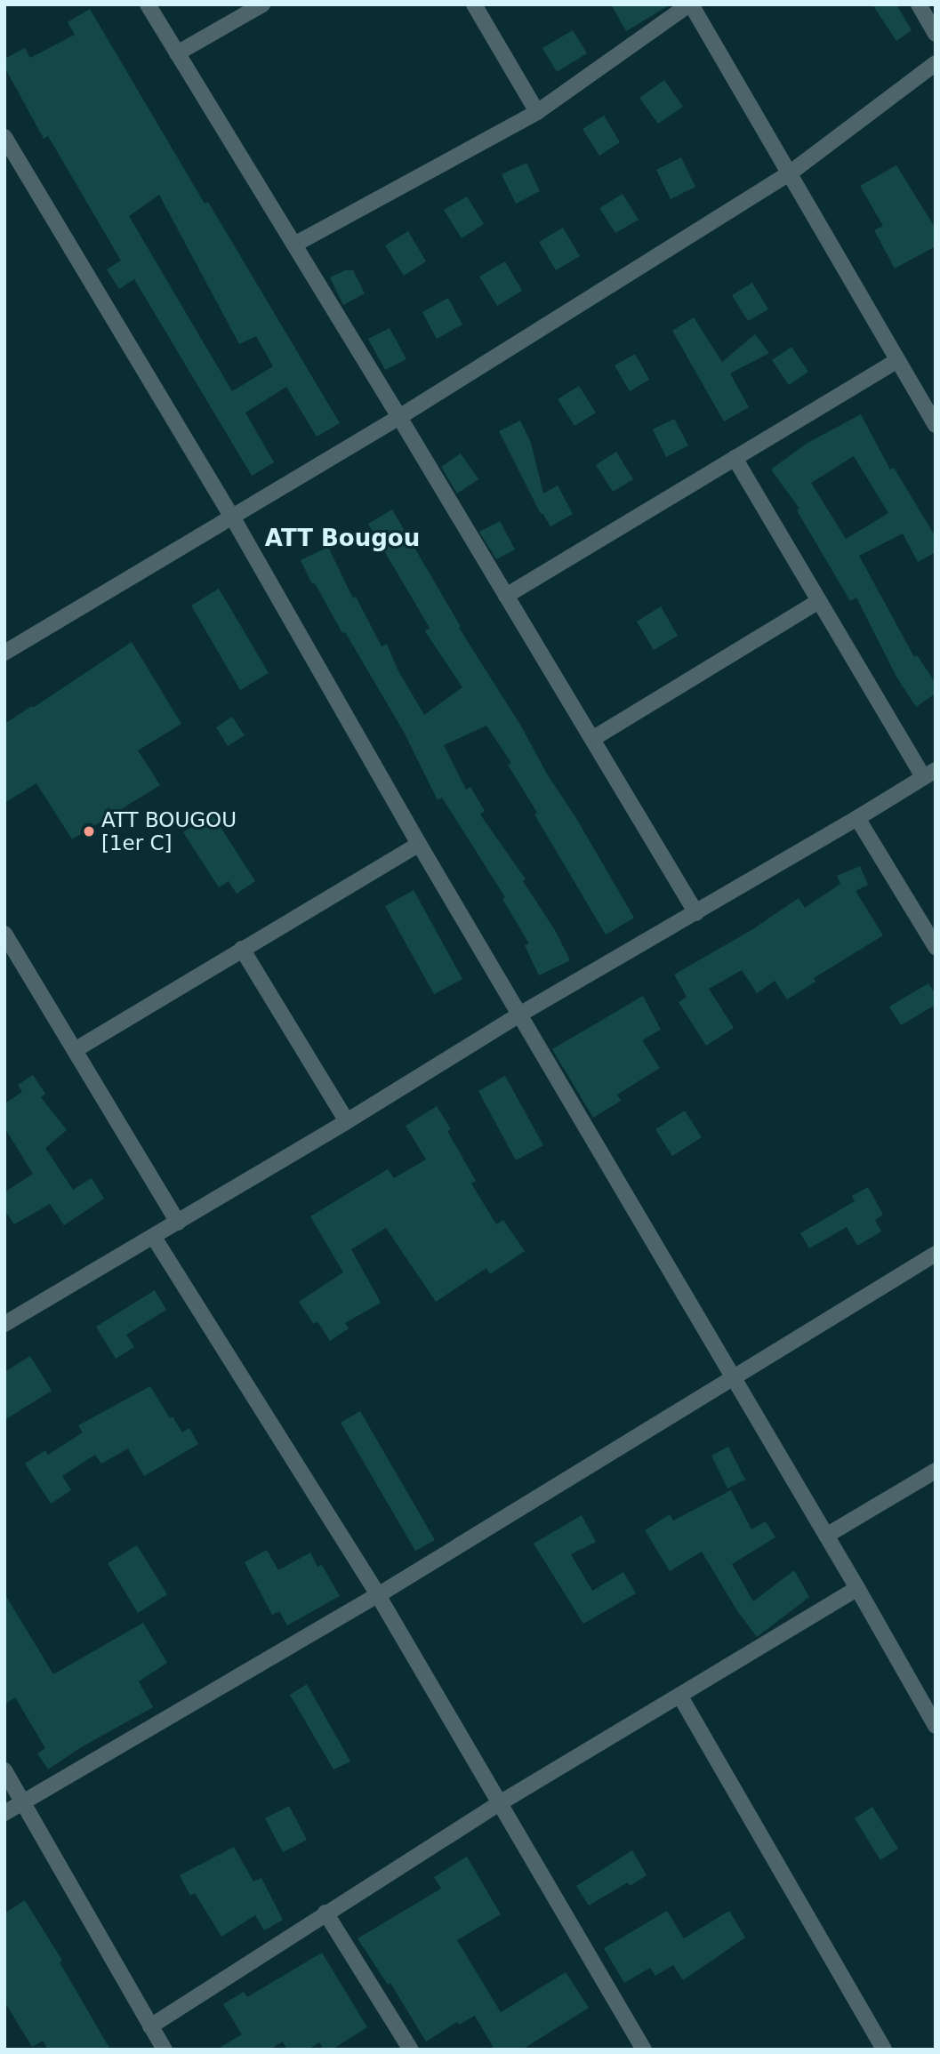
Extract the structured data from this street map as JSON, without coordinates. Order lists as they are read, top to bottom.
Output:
{
  "districts": ["ATT Bougou"],
  "places": ["ATT BOUGOU [1er C]"]
}
